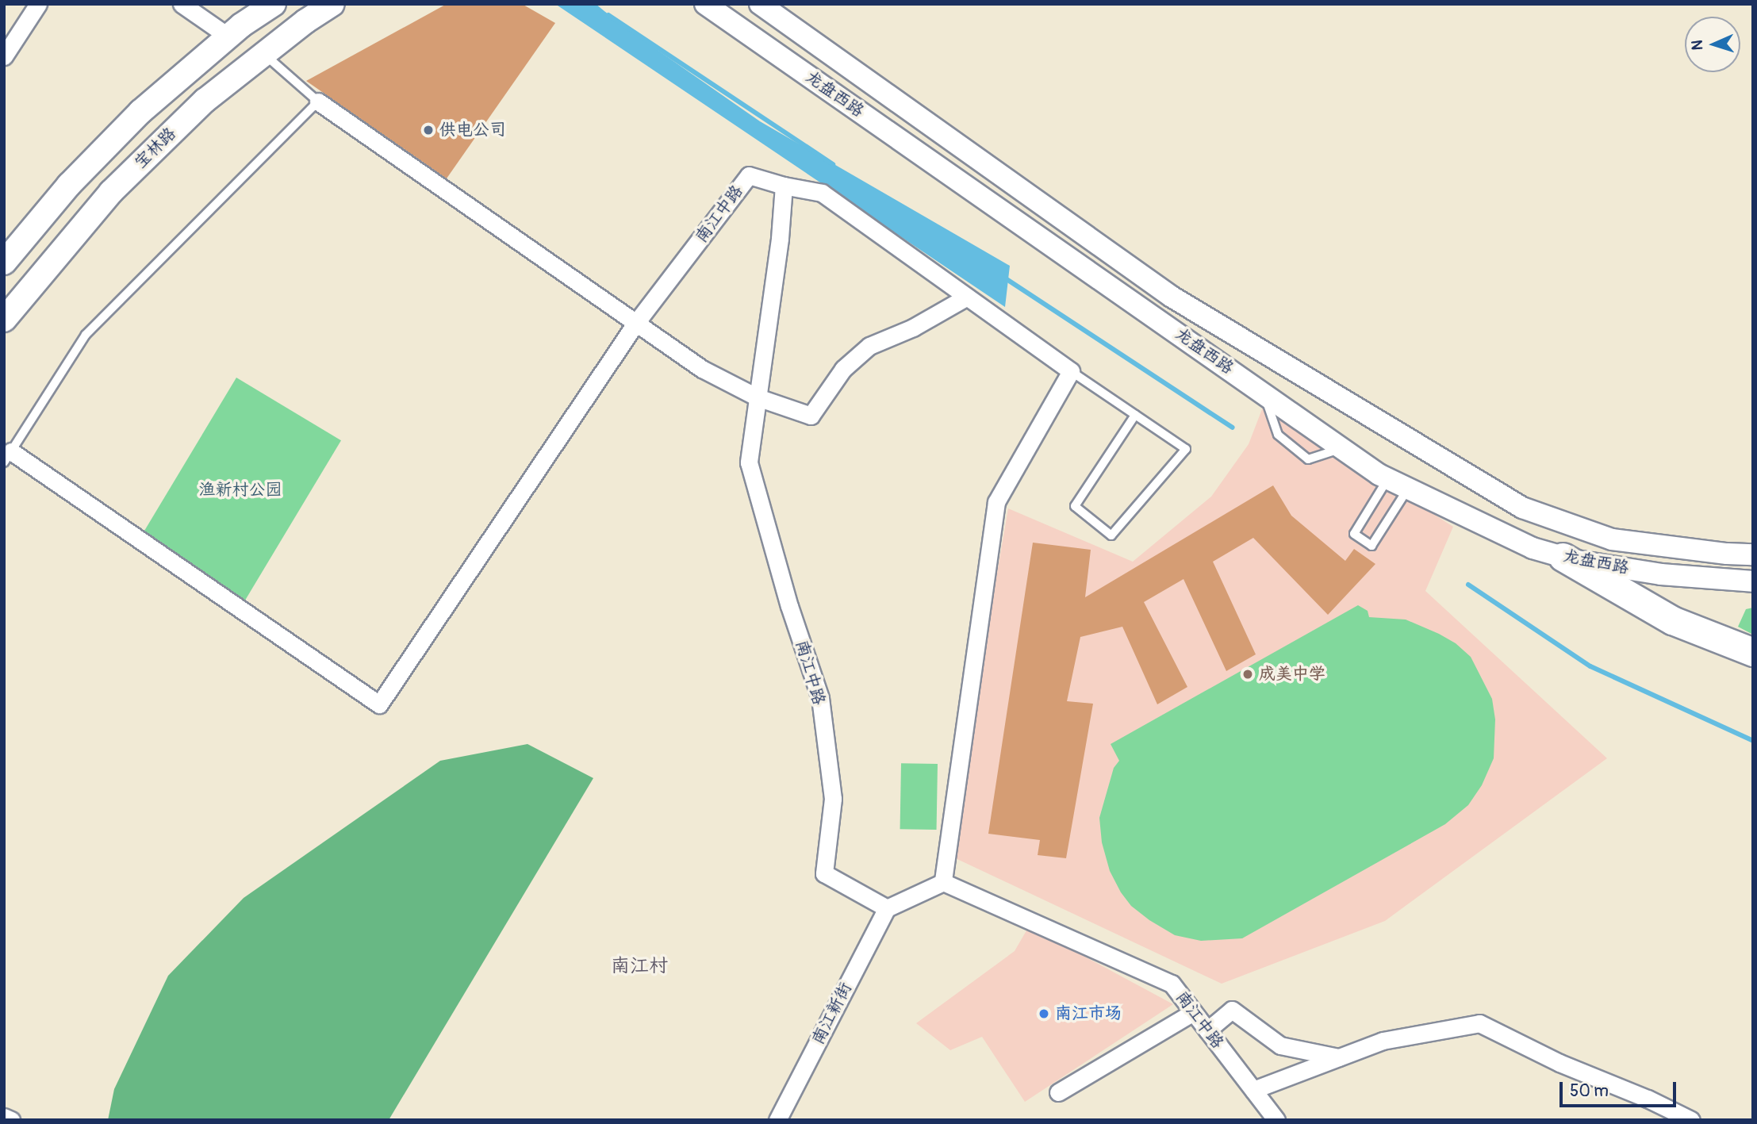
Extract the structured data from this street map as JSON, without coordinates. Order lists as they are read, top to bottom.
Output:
{
  "streets": {
    "main road": ["宝林路"],
    "street": ["龙盘西路", "南江中路", "南江新街"]
  },
  "crossings": [
    ["南江中路", "南江新街"]
  ],
  "districts": ["南江村"],
  "parks": ["渔新村公园"],
  "places": ["供电公司", "成美中学", "南江市场"],
  "scale_bar": "50 m",
  "north": "left"
}
